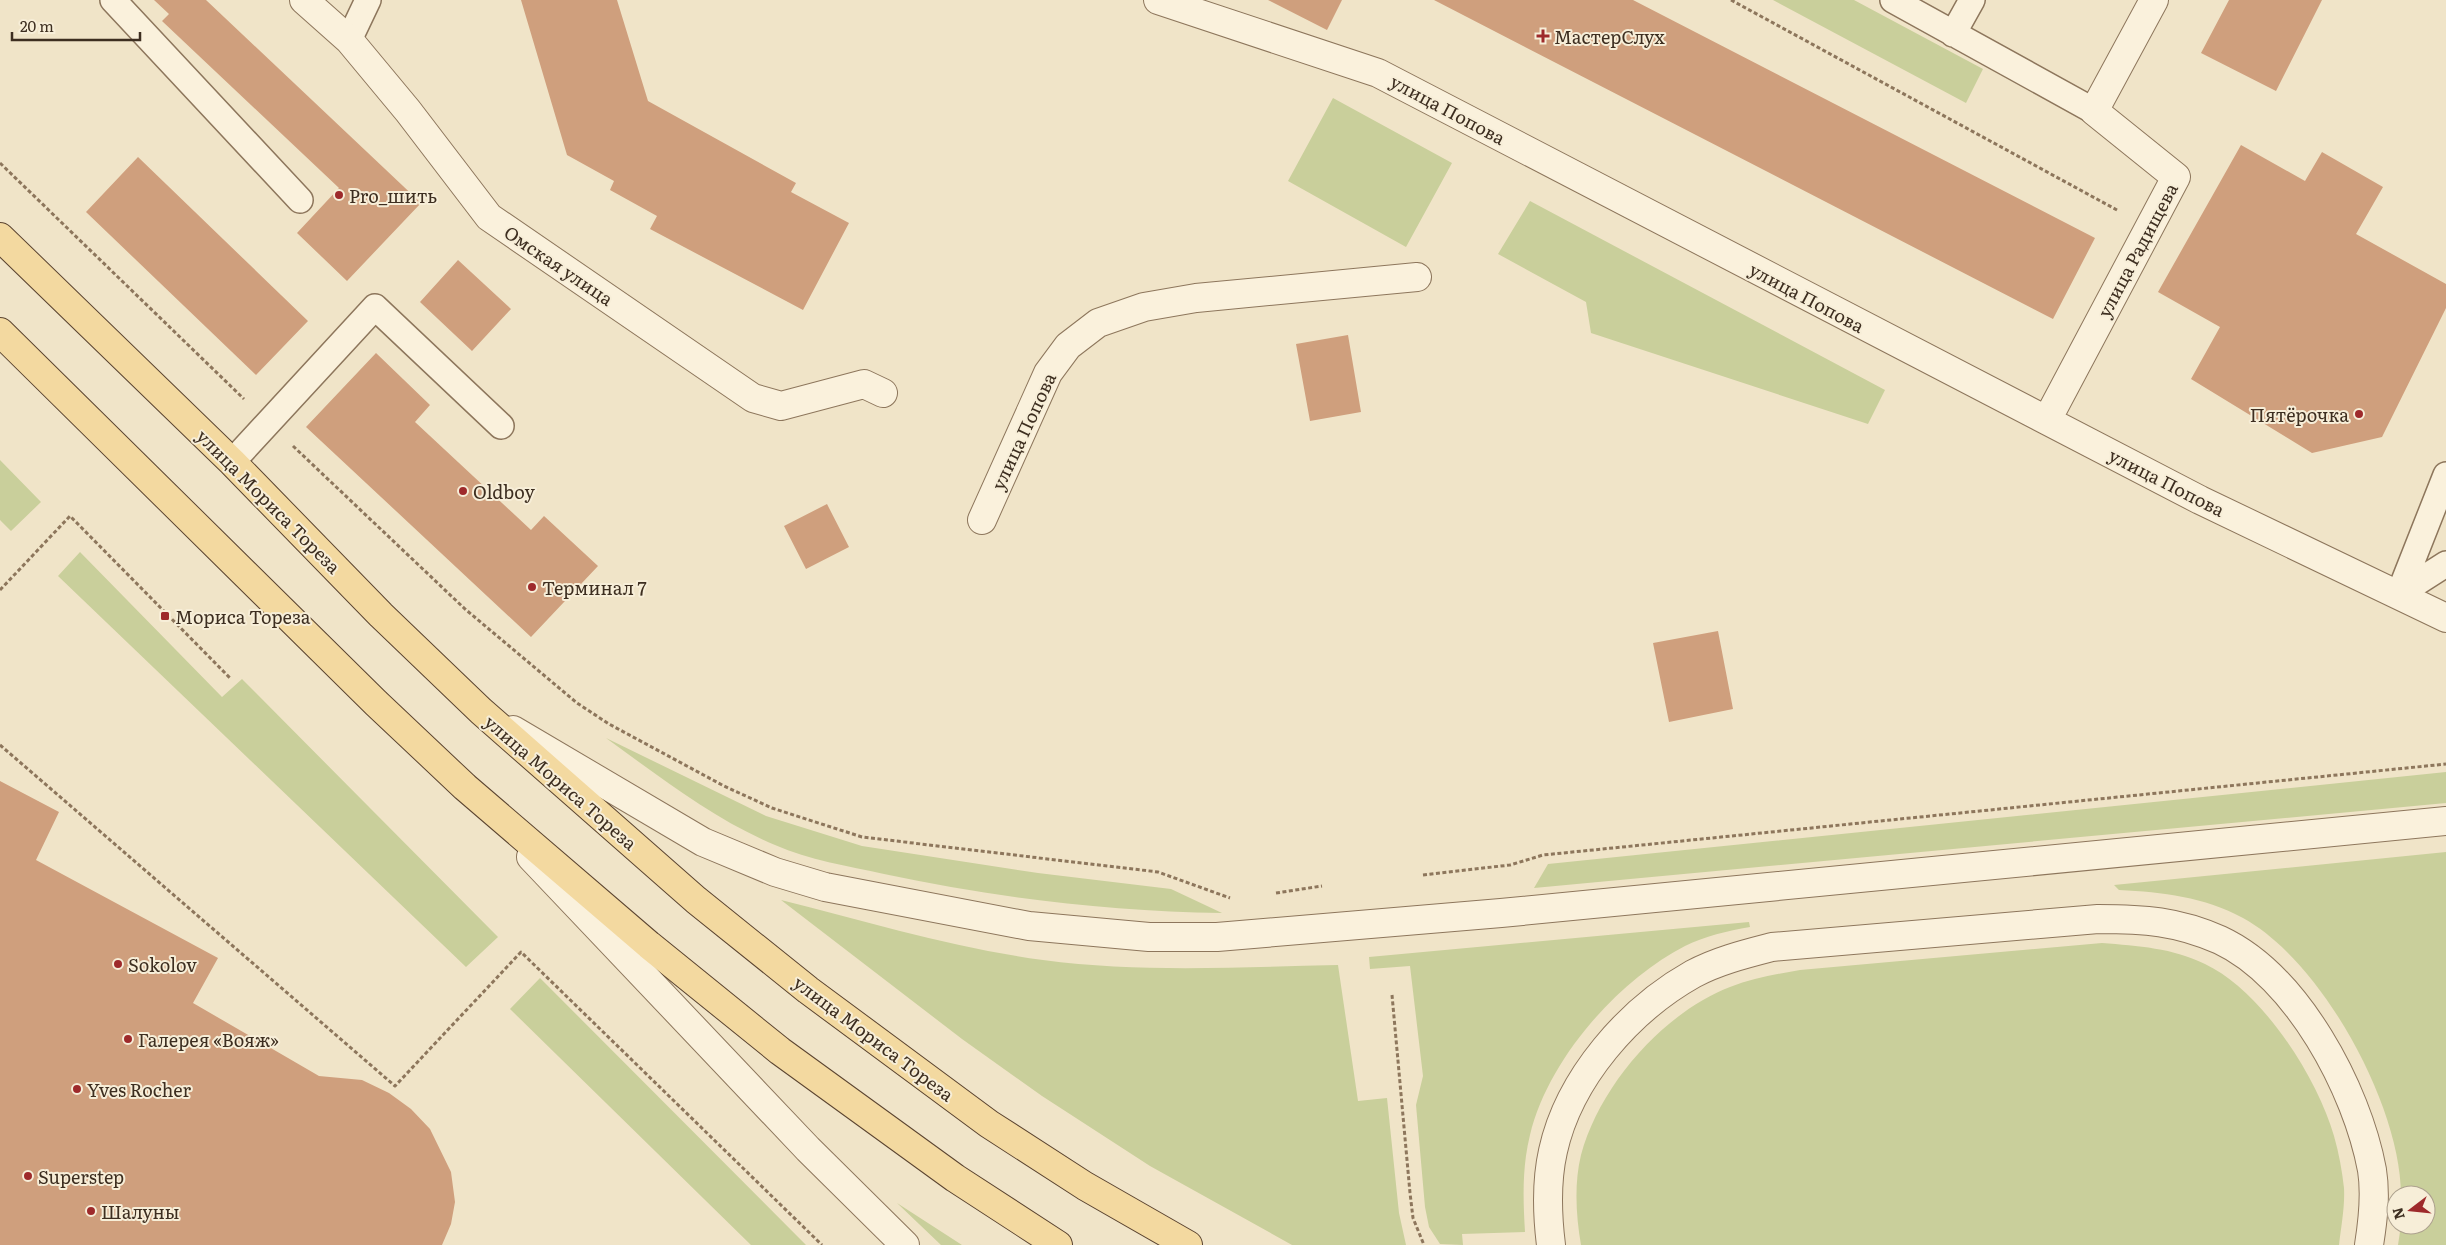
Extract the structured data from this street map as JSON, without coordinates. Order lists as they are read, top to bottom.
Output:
{
  "streets": {
    "main road": ["улица Мориса Тореза"],
    "street": ["улица Попова", "улица Радищева", "Омская улица"]
  },
  "crossings": [
    ["улица Попова", "улица Радищева"]
  ],
  "places": {
    "health": ["МастерСлух"],
    "other": [
      "Pro_шить",
      "Пятёрочка",
      "Oldboy",
      "Терминал 7",
      "Sokolov",
      "Галерея «Вояж»",
      "Yves Rocher",
      "Superstep",
      "Шалуны"
    ],
    "transit": ["Мориса Тореза"]
  },
  "scale_bar": "20 m",
  "north": "left"
}
